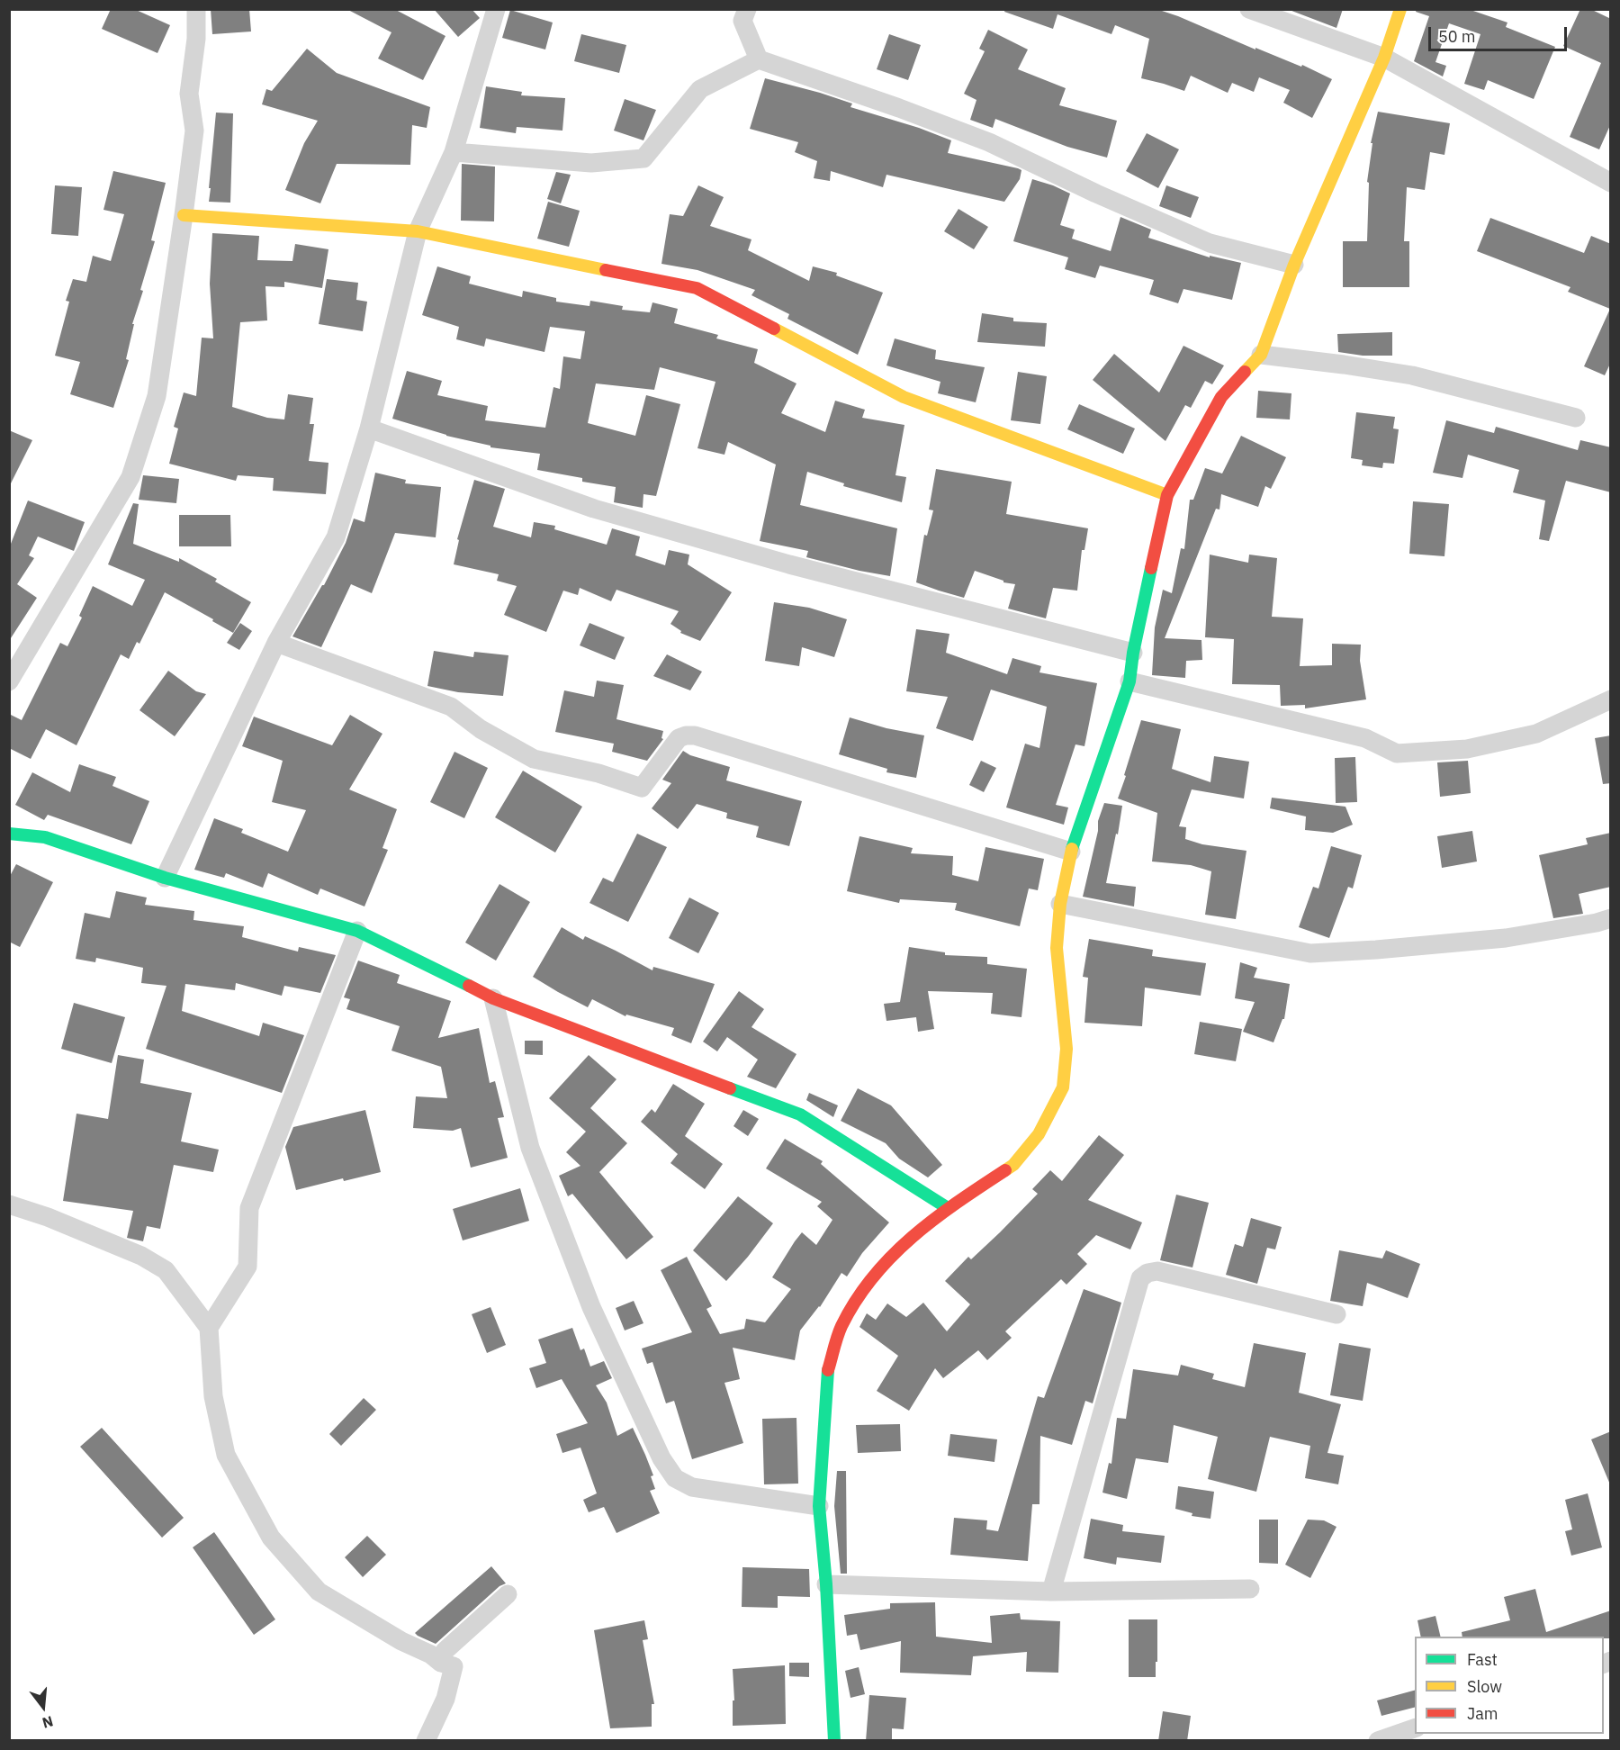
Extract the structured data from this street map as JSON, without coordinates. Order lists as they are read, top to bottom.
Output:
{
  "legend": ["Fast", "Slow", "Jam"],
  "scale_bar": "50 m",
  "north": "bottom"
}
